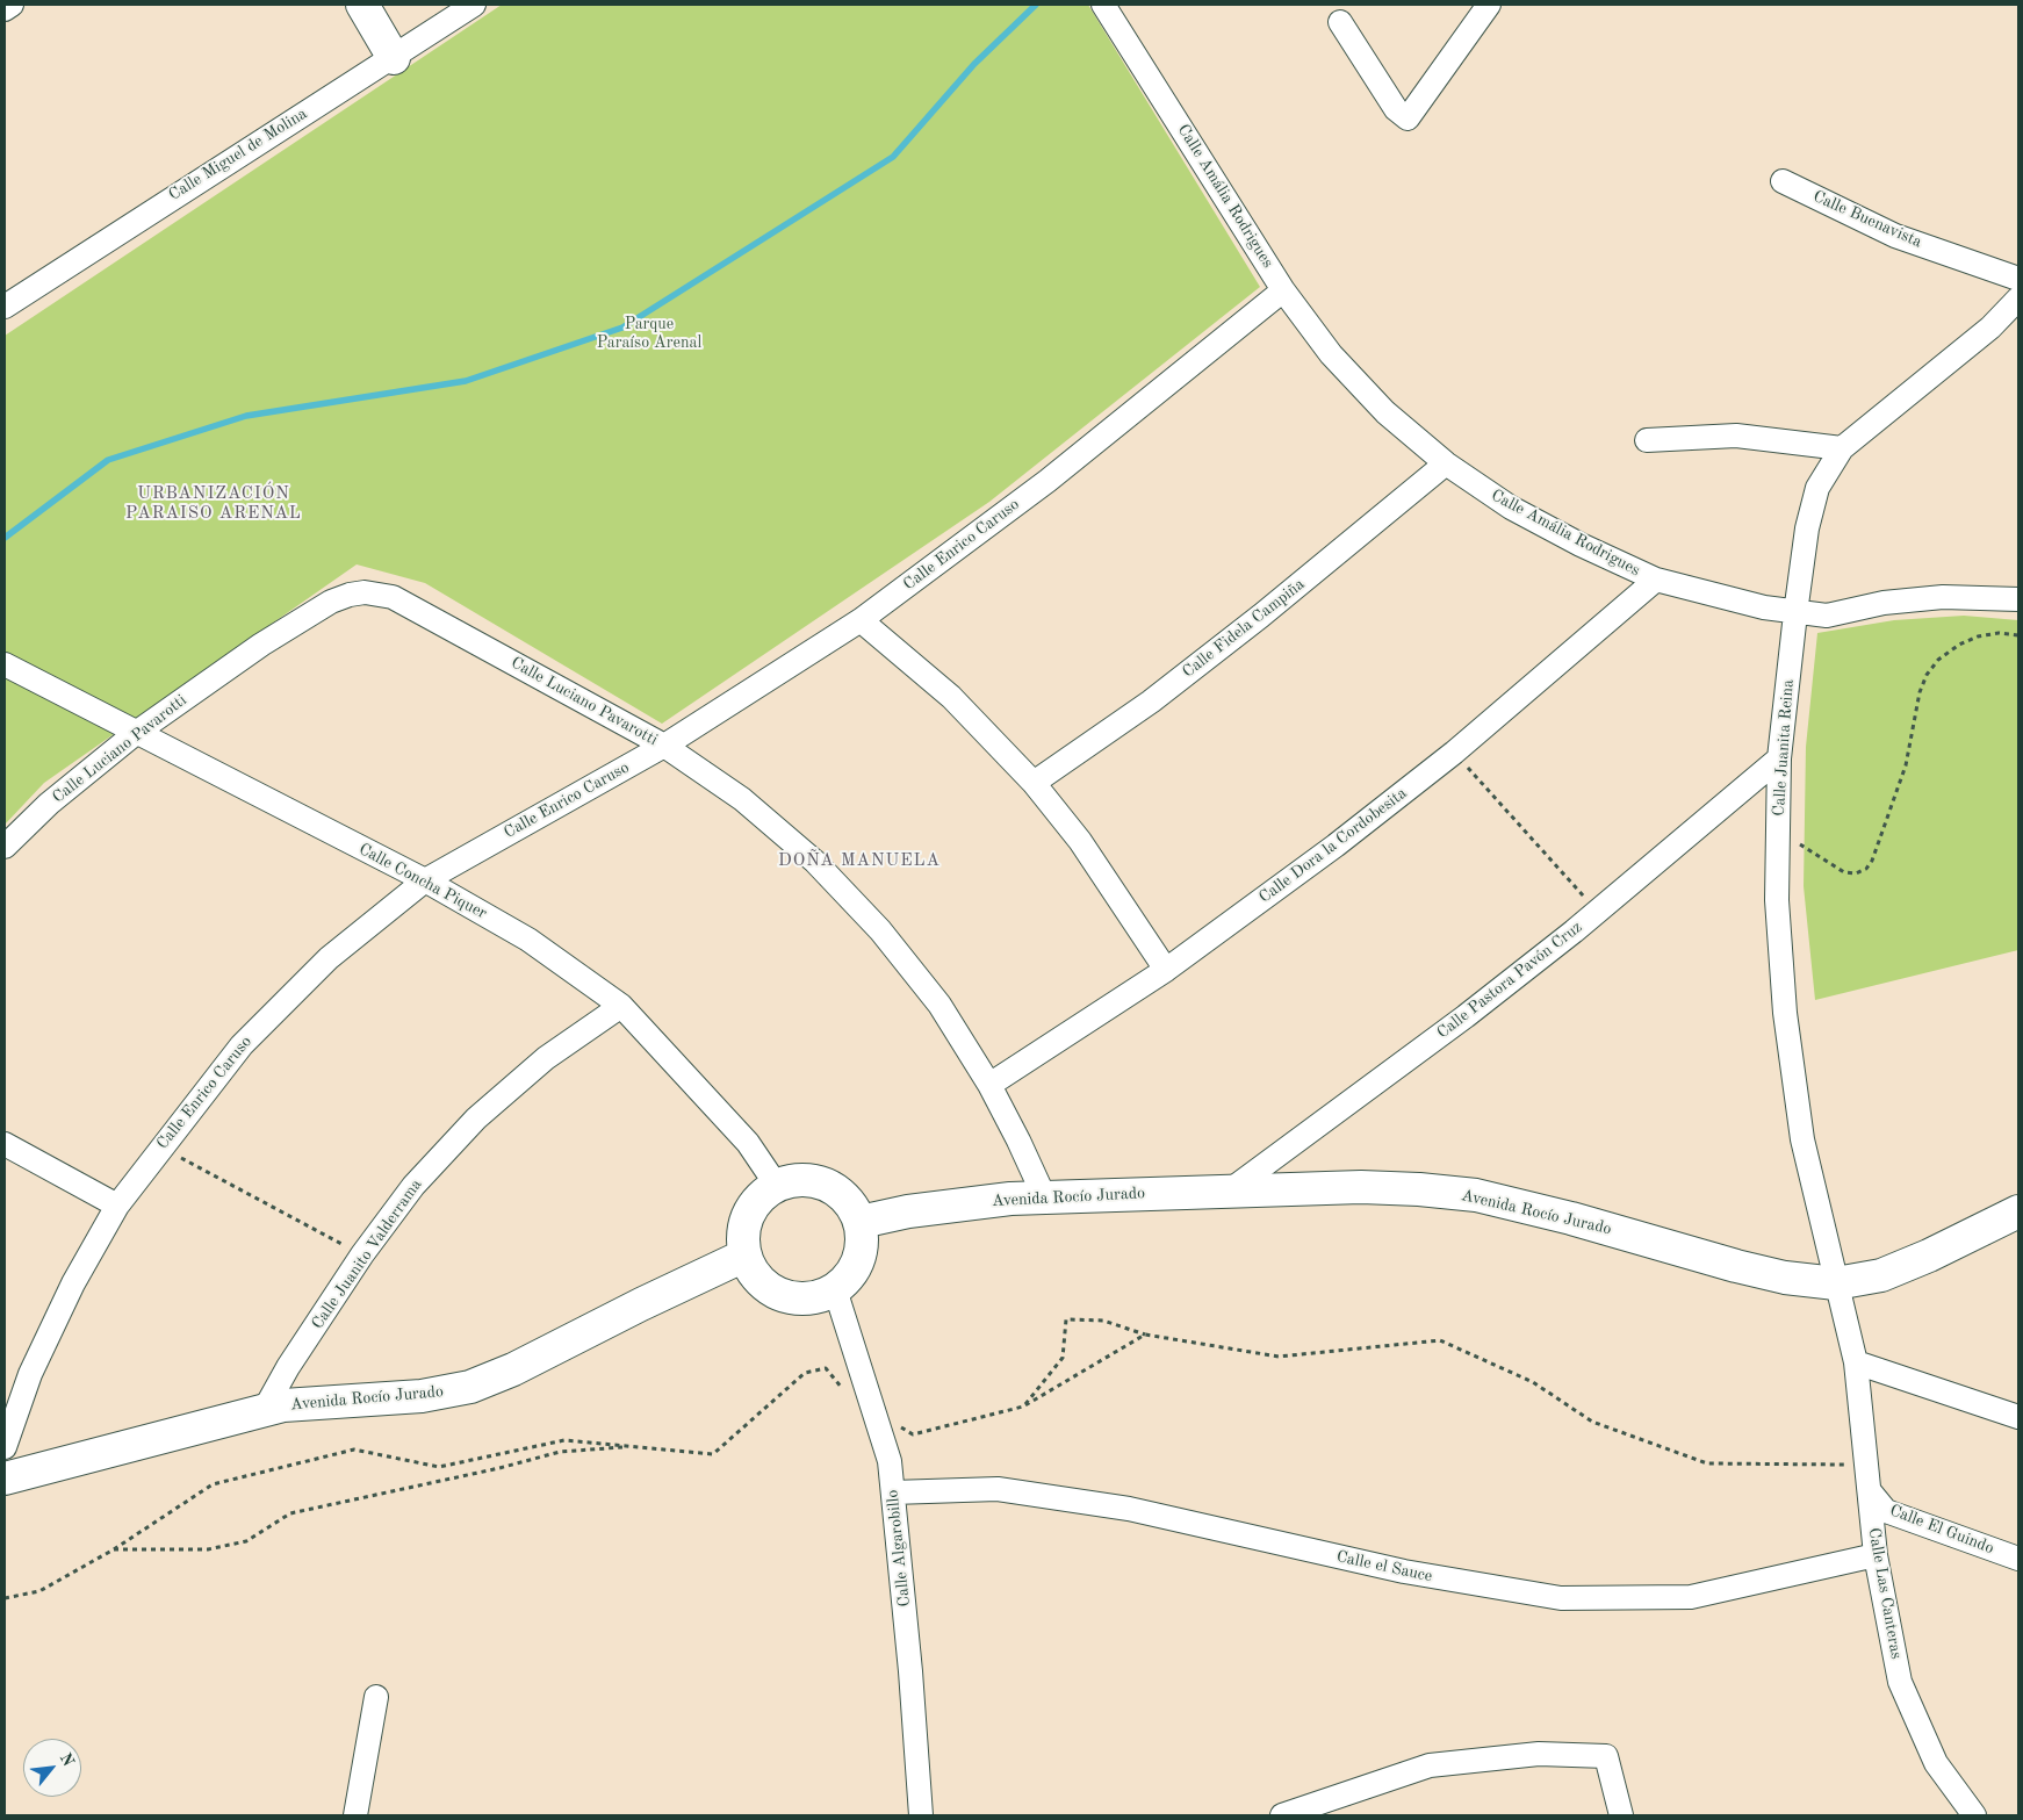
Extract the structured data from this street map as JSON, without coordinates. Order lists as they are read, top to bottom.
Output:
{
  "streets": {
    "street": [
      "Calle Miguel de Molina",
      "Calle Amália Rodrigues",
      "Calle Buenavista",
      "Calle Enrico Caruso",
      "Calle Fidela Campiña",
      "Calle Luciano Pavarotti",
      "Calle Juanita Reina",
      "Calle Dora la Cordobesita",
      "Calle Concha Piquer",
      "Calle Pastora Pavón Cruz",
      "Avenida Rocío Jurado",
      "Calle Juanito Valderrama",
      "Calle El Guindo",
      "Calle Algarobillo",
      "Calle el Sauce",
      "Calle Las Canteras"
    ]
  },
  "crossings": [
    ["Calle Amália Rodrigues", "Calle Enrico Caruso"],
    ["Calle Amália Rodrigues", "Calle Fidela Campiña"],
    ["Calle Amália Rodrigues", "Calle Juanita Reina"],
    ["Calle Amália Rodrigues", "Calle Dora la Cordobesita"],
    ["Calle Enrico Caruso", "Calle Luciano Pavarotti"],
    ["Calle Enrico Caruso", "Calle Concha Piquer"],
    ["Calle Luciano Pavarotti", "Calle Dora la Cordobesita"],
    ["Calle Luciano Pavarotti", "Calle Concha Piquer"],
    ["Calle Luciano Pavarotti", "Avenida Rocío Jurado"],
    ["Calle Juanita Reina", "Calle Pastora Pavón Cruz"],
    ["Calle Juanita Reina", "Avenida Rocío Jurado"],
    ["Calle Juanita Reina", "Calle Las Canteras"],
    ["Calle Concha Piquer", "Avenida Rocío Jurado"],
    ["Calle Concha Piquer", "Calle Juanito Valderrama"],
    ["Calle Concha Piquer", "Calle Algarobillo"],
    ["Calle Pastora Pavón Cruz", "Avenida Rocío Jurado"],
    ["Avenida Rocío Jurado", "Calle Juanito Valderrama"],
    ["Avenida Rocío Jurado", "Calle Algarobillo"],
    ["Avenida Rocío Jurado", "Calle Las Canteras"],
    ["Calle El Guindo", "Calle Las Canteras"],
    ["Calle Algarobillo", "Calle el Sauce"],
    ["Calle el Sauce", "Calle Las Canteras"]
  ],
  "districts": ["URBANIZACIÓN PARAISO ARENAL", "DOÑA MANUELA"],
  "parks": ["Parque Paraíso Arenal"],
  "north": "top right"
}
